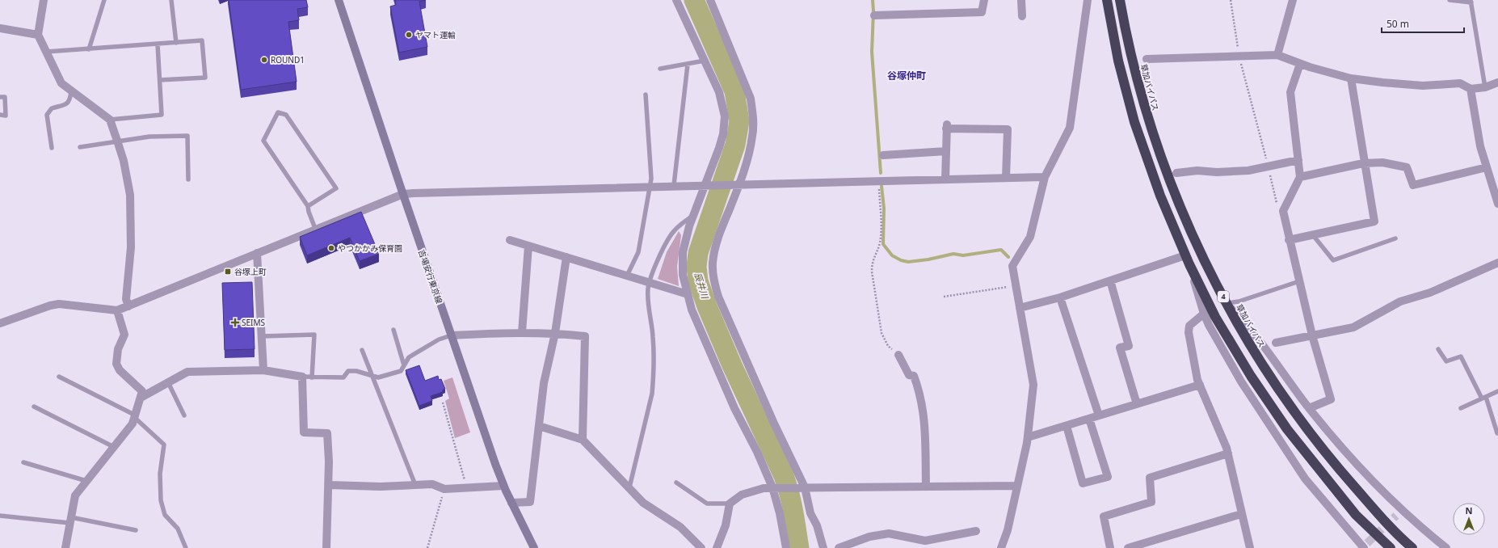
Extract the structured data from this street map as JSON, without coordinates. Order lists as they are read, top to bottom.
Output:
{
  "streets": {
    "highway": ["草加バイパス", "4"],
    "main road": ["吉場安行東京線"]
  },
  "districts": ["谷塚仲町"],
  "water": ["辰井川"],
  "places": {
    "other": ["ヤマト運輸", "ROUND1", "やつかかみ保育園"],
    "transit": ["谷塚上町"],
    "health": ["SEIMS"]
  },
  "scale_bar": "50 m",
  "north": "top"
}
